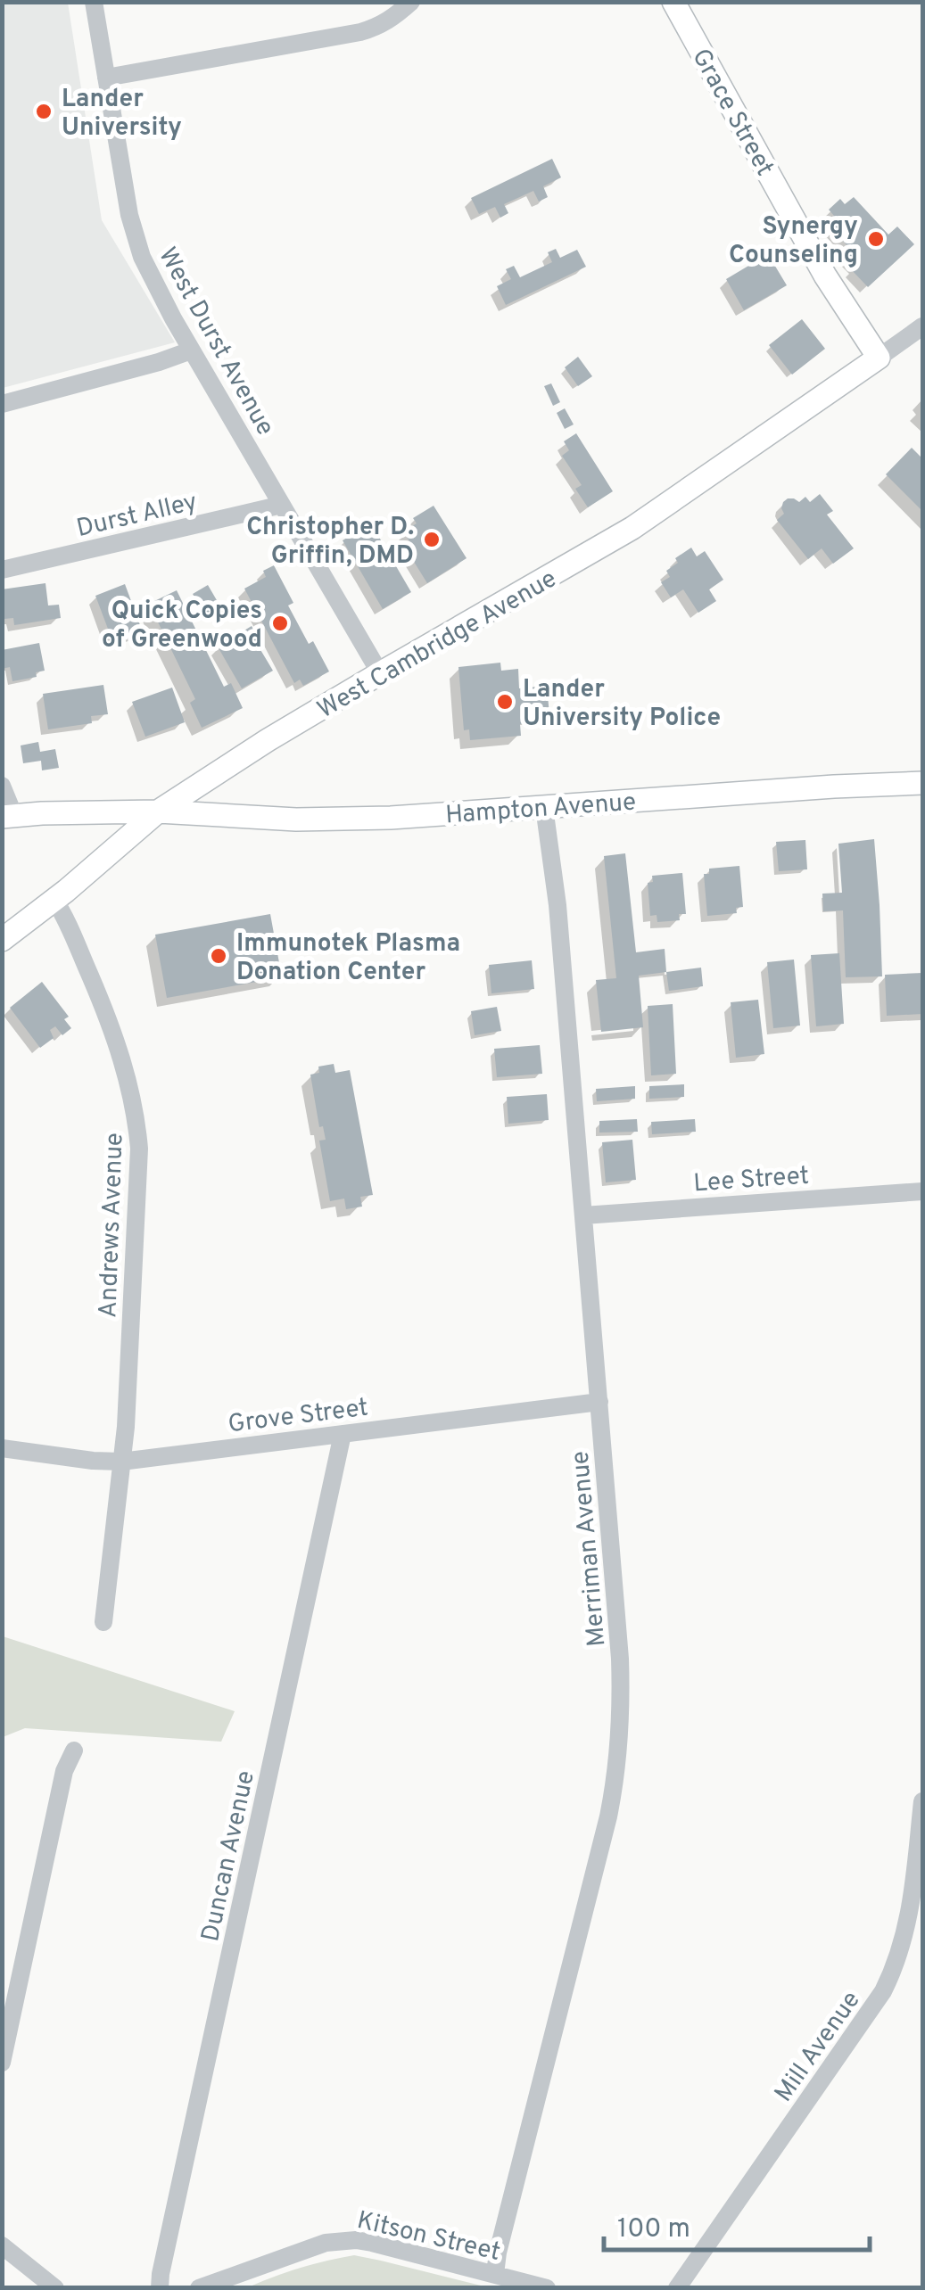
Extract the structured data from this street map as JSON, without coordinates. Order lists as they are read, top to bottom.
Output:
{
  "streets": {
    "main road": ["Grace Street", "West Cambridge Avenue", "Hampton Avenue"],
    "street": [
      "West Durst Avenue",
      "Durst Alley",
      "Lee Street",
      "Andrews Avenue",
      "Grove Street",
      "Merriman Avenue",
      "Duncan Avenue",
      "Mill Avenue",
      "Kitson Street"
    ]
  },
  "crossings": [
    ["Grace Street", "West Cambridge Avenue"],
    ["West Durst Avenue", "Durst Alley"],
    ["West Durst Avenue", "West Cambridge Avenue"],
    ["West Cambridge Avenue", "Hampton Avenue"],
    ["West Cambridge Avenue", "Andrews Avenue"],
    ["Hampton Avenue", "Merriman Avenue"],
    ["Lee Street", "Merriman Avenue"],
    ["Andrews Avenue", "Grove Street"],
    ["Grove Street", "Merriman Avenue"],
    ["Grove Street", "Duncan Avenue"],
    ["Merriman Avenue", "Kitson Street"]
  ],
  "places": [
    "Lander University",
    "Synergy Counseling",
    "Christopher D. Griffin, DMD",
    "Quick Copies of Greenwood",
    "Lander University Police",
    "Immunotek Plasma Donation Center"
  ],
  "scale_bar": "100 m"
}
